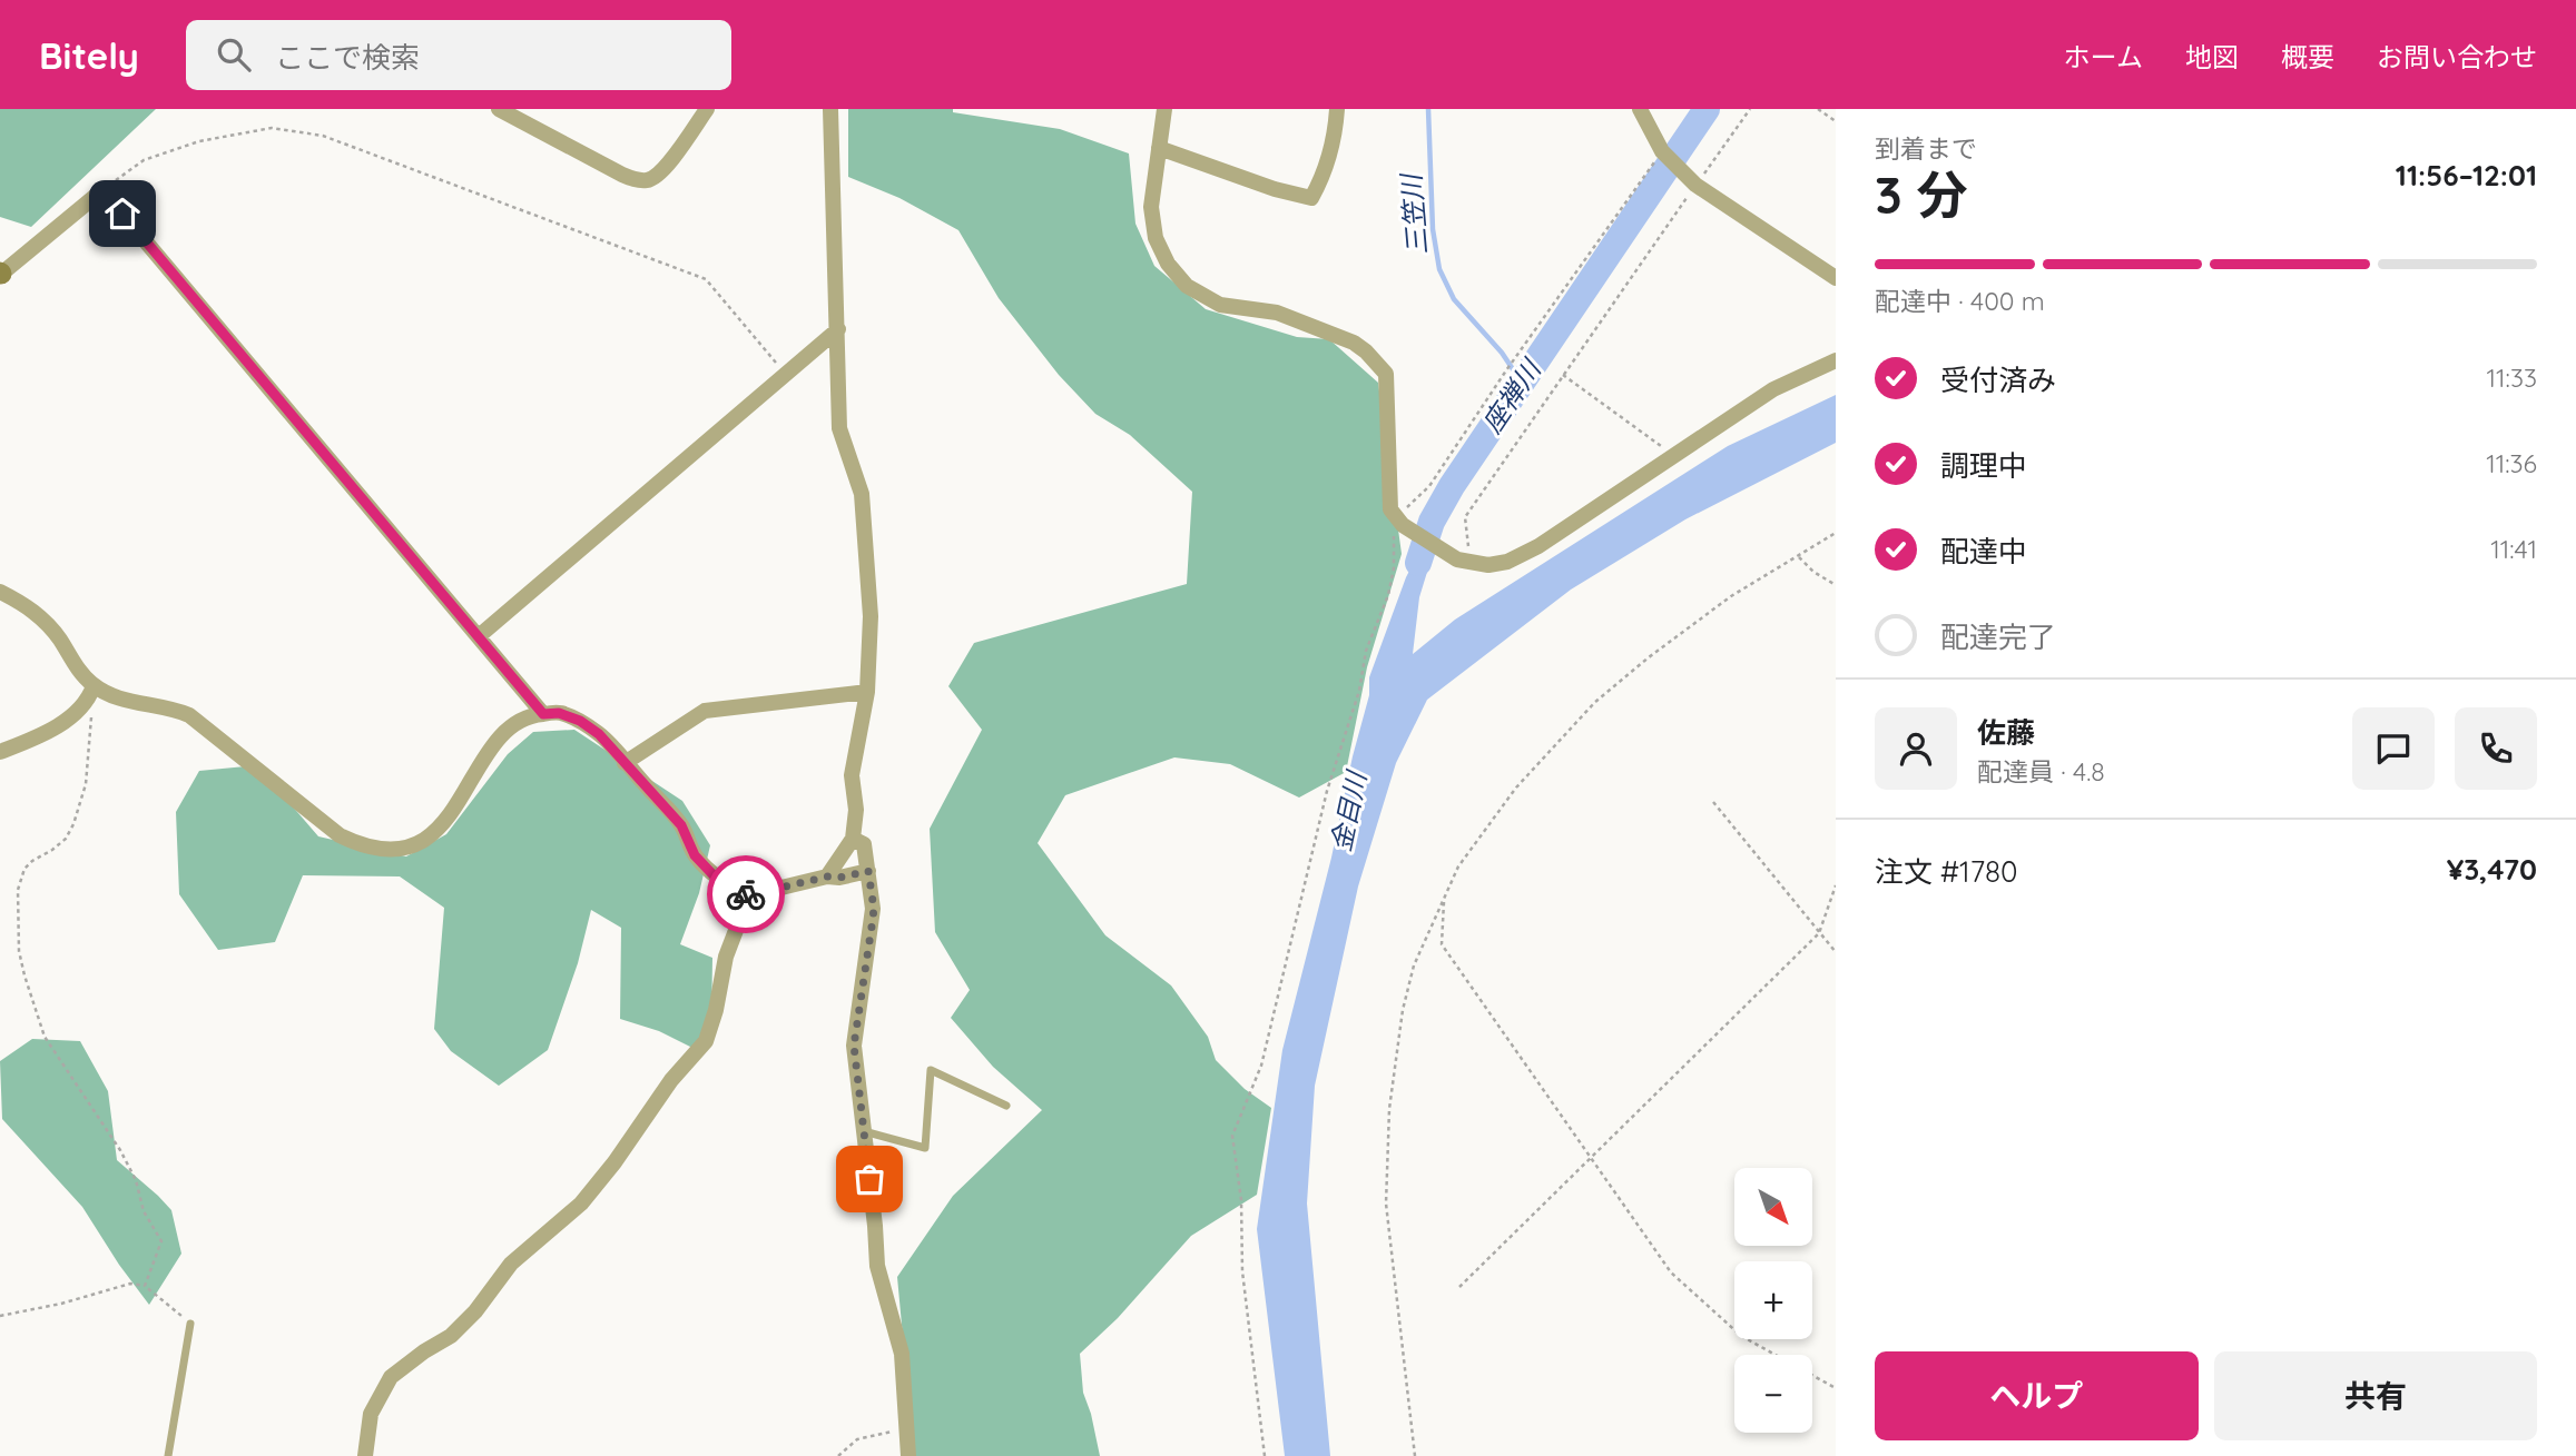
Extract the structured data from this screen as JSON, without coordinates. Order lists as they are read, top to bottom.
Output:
{
  "water": ["三笠川", "座禅川", "金目川"],
  "north": "bottom right",
  "page": {
    "header": "Bitely",
    "search": "ここで検索",
    "nav": [
      "ホーム",
      "地図",
      "概要",
      "お問い合わせ"
    ],
    "heading": ["3 分", "到着まで", "11:56–12:01"],
    "panel": [
      "佐藤",
      "配達員 · 4.8",
      "注文 #1780",
      "¥3,470"
    ],
    "bar": "配達中 · 400 m",
    "list": [
      ["受付済み", "11:33"],
      ["調理中", "11:36"],
      ["配達中", "11:41"],
      "配達完了"
    ],
    "map_buttons": ["+", "−"],
    "buttons": ["ヘルプ", "共有"]
  }
}
